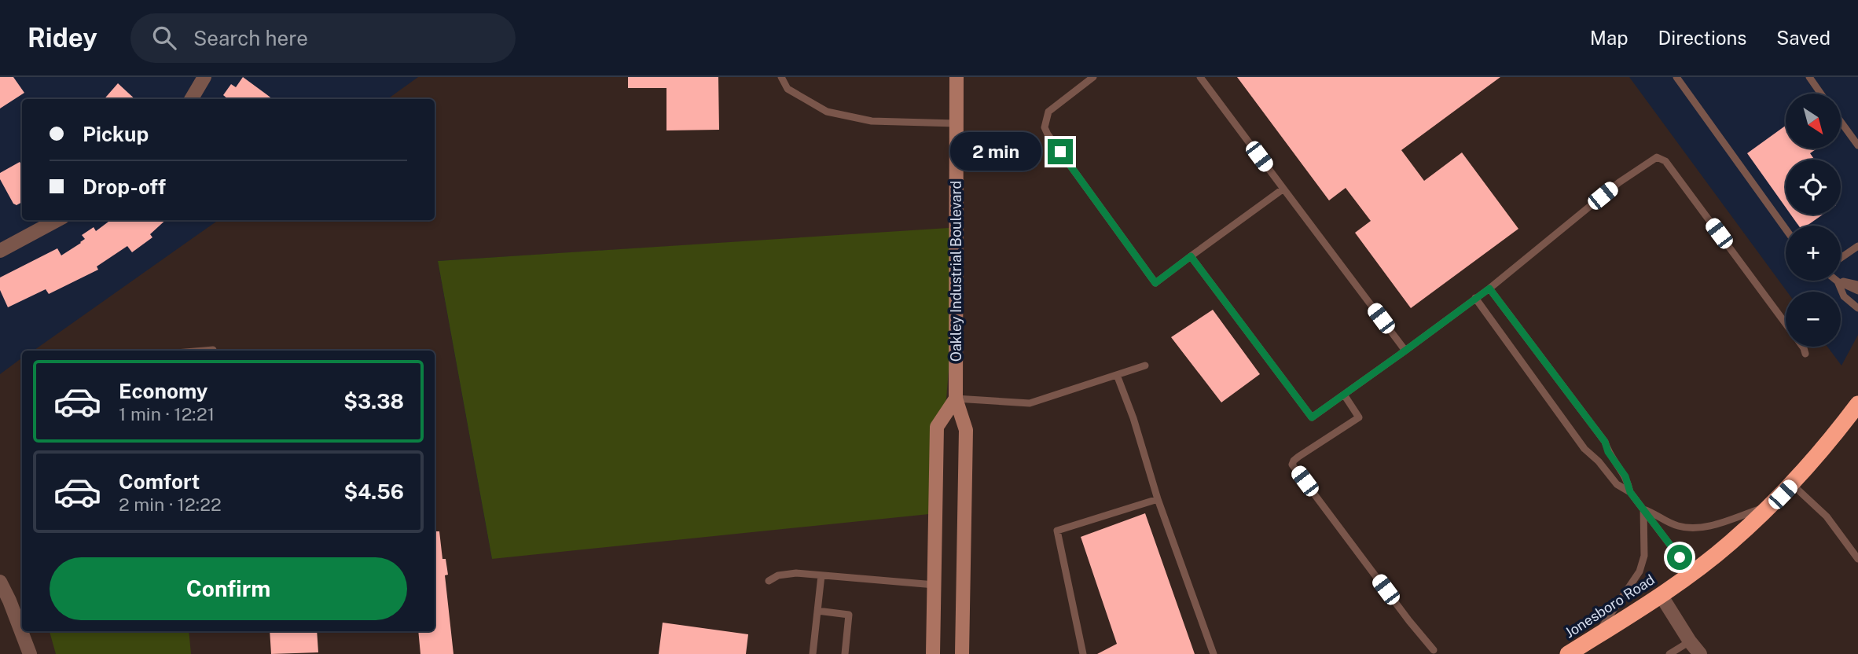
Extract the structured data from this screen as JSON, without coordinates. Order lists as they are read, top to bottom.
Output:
{
  "streets": {
    "highway": ["Jonesboro Road"],
    "street": ["Oakley Industrial Boulevard"]
  },
  "north": "bottom right",
  "page": {
    "header": "Ridey",
    "search": "Search here",
    "nav": ["Map", "Directions", "Saved"],
    "map_buttons": ["+", "−"],
    "banner": ["Pickup", "Drop-off"],
    "bubble": "2 min",
    "list": [
      {
        "name": "Economy",
        "note": "1 min · 12:21",
        "value": "$3.38"
      },
      {
        "name": "Comfort",
        "note": "2 min · 12:22",
        "value": "$4.56"
      }
    ],
    "buttons": "Confirm"
  }
}
